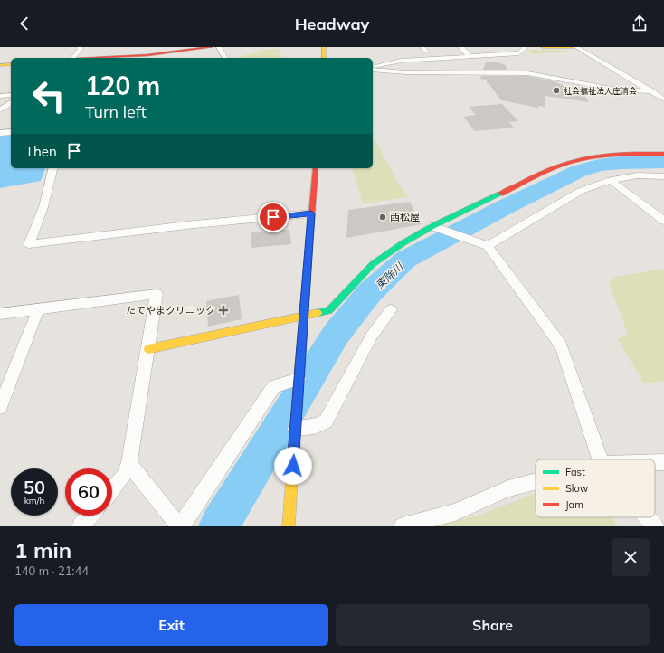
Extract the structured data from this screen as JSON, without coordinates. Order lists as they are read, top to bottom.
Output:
{
  "water": ["東除川"],
  "places": {
    "other": ["社会福祉法人庄清会", "西松屋"],
    "health": ["たてやまクリニック"]
  },
  "legend": ["Fast", "Slow", "Jam"],
  "page": {
    "header": "Headway",
    "turn": ["120 m", "Turn left"],
    "then": "Then",
    "speed": "50 km/h",
    "limit": "60",
    "heading": ["1 min", "140 m · 21:44"],
    "buttons": ["Exit", "Share"]
  }
}
